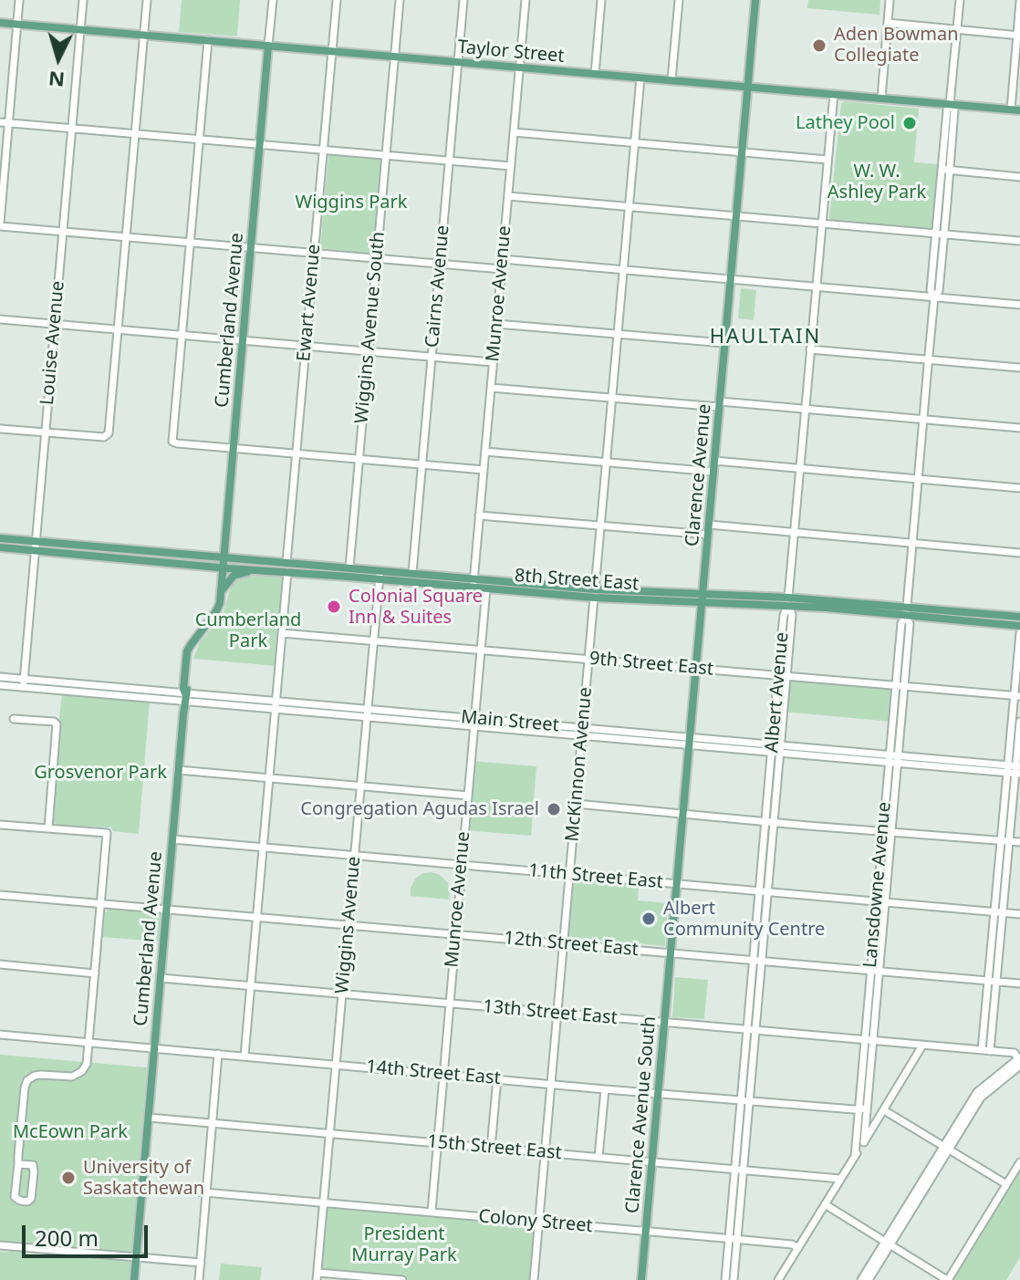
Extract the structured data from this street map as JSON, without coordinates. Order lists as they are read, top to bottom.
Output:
{
  "streets": {
    "main road": [
      "Taylor Street",
      "Cumberland Avenue",
      "Clarence Avenue",
      "8th Street East",
      "Clarence Avenue South"
    ],
    "street": [
      "Cairns Avenue",
      "Munroe Avenue",
      "Ewart Avenue",
      "Wiggins Avenue South",
      "Louise Avenue",
      "9th Street East",
      "Albert Avenue",
      "Main Street",
      "McKinnon Avenue",
      "11th Street East",
      "Lansdowne Avenue",
      "Wiggins Avenue",
      "12th Street East",
      "13th Street East",
      "14th Street East",
      "15th Street East",
      "Colony Street"
    ]
  },
  "crossings": [
    ["Taylor Street", "Cairns Avenue"],
    ["Taylor Street", "Munroe Avenue"],
    ["Taylor Street", "Ewart Avenue"],
    ["Taylor Street", "Cumberland Avenue"],
    ["Taylor Street", "Wiggins Avenue South"],
    ["Taylor Street", "Louise Avenue"],
    ["Taylor Street", "Clarence Avenue"],
    ["Taylor Street", "Albert Avenue"],
    ["Taylor Street", "McKinnon Avenue"],
    ["Taylor Street", "Lansdowne Avenue"],
    ["Cairns Avenue", "8th Street East"],
    ["Munroe Avenue", "8th Street East"],
    ["Munroe Avenue", "9th Street East"],
    ["Munroe Avenue", "Main Street"],
    ["Munroe Avenue", "11th Street East"],
    ["Munroe Avenue", "12th Street East"],
    ["Munroe Avenue", "13th Street East"],
    ["Munroe Avenue", "14th Street East"],
    ["Munroe Avenue", "15th Street East"],
    ["Munroe Avenue", "Colony Street"],
    ["Ewart Avenue", "8th Street East"],
    ["Ewart Avenue", "9th Street East"],
    ["Ewart Avenue", "Main Street"],
    ["Ewart Avenue", "11th Street East"],
    ["Ewart Avenue", "12th Street East"],
    ["Ewart Avenue", "13th Street East"],
    ["Ewart Avenue", "14th Street East"],
    ["Cumberland Avenue", "8th Street East"],
    ["Cumberland Avenue", "Main Street"],
    ["Cumberland Avenue", "11th Street East"],
    ["Cumberland Avenue", "12th Street East"],
    ["Cumberland Avenue", "13th Street East"],
    ["Cumberland Avenue", "14th Street East"],
    ["Cumberland Avenue", "15th Street East"],
    ["Cumberland Avenue", "Colony Street"],
    ["Wiggins Avenue South", "8th Street East"],
    ["Louise Avenue", "8th Street East"],
    ["Louise Avenue", "Main Street"],
    ["Clarence Avenue", "8th Street East"],
    ["Clarence Avenue", "9th Street East"],
    ["Clarence Avenue", "Main Street"],
    ["Clarence Avenue", "11th Street East"],
    ["Clarence Avenue", "12th Street East"],
    ["Clarence Avenue", "Clarence Avenue South"],
    ["8th Street East", "Albert Avenue"],
    ["8th Street East", "McKinnon Avenue"],
    ["8th Street East", "Lansdowne Avenue"],
    ["8th Street East", "Wiggins Avenue"],
    ["9th Street East", "Albert Avenue"],
    ["9th Street East", "McKinnon Avenue"],
    ["9th Street East", "Lansdowne Avenue"],
    ["9th Street East", "Wiggins Avenue"],
    ["Albert Avenue", "Main Street"],
    ["Albert Avenue", "11th Street East"],
    ["Albert Avenue", "12th Street East"],
    ["Albert Avenue", "13th Street East"],
    ["Albert Avenue", "14th Street East"],
    ["Albert Avenue", "15th Street East"],
    ["Albert Avenue", "Colony Street"],
    ["Main Street", "McKinnon Avenue"],
    ["Main Street", "Lansdowne Avenue"],
    ["Main Street", "Wiggins Avenue"],
    ["McKinnon Avenue", "11th Street East"],
    ["McKinnon Avenue", "12th Street East"],
    ["McKinnon Avenue", "13th Street East"],
    ["McKinnon Avenue", "14th Street East"],
    ["McKinnon Avenue", "15th Street East"],
    ["McKinnon Avenue", "Colony Street"],
    ["11th Street East", "Lansdowne Avenue"],
    ["11th Street East", "Wiggins Avenue"],
    ["Lansdowne Avenue", "12th Street East"],
    ["Lansdowne Avenue", "13th Street East"],
    ["Lansdowne Avenue", "14th Street East"],
    ["Wiggins Avenue", "12th Street East"],
    ["Wiggins Avenue", "13th Street East"],
    ["Wiggins Avenue", "14th Street East"],
    ["Wiggins Avenue", "15th Street East"],
    ["Wiggins Avenue", "Colony Street"],
    ["12th Street East", "Clarence Avenue South"],
    ["13th Street East", "Clarence Avenue South"],
    ["14th Street East", "Clarence Avenue South"],
    ["Clarence Avenue South", "15th Street East"],
    ["Clarence Avenue South", "Colony Street"]
  ],
  "districts": ["HAULTAIN"],
  "parks": [
    "W. W. Ashley Park",
    "Wiggins Park",
    "Cumberland Park",
    "Grosvenor Park",
    "McEown Park",
    "President Murray Park"
  ],
  "places": [
    "Aden Bowman Collegiate",
    "Lathey Pool",
    "Colonial Square Inn & Suites",
    "Congregation Agudas Israel",
    "Albert Community Centre",
    "University of Saskatchewan"
  ],
  "scale_bar": "200 m",
  "north": "bottom"
}
